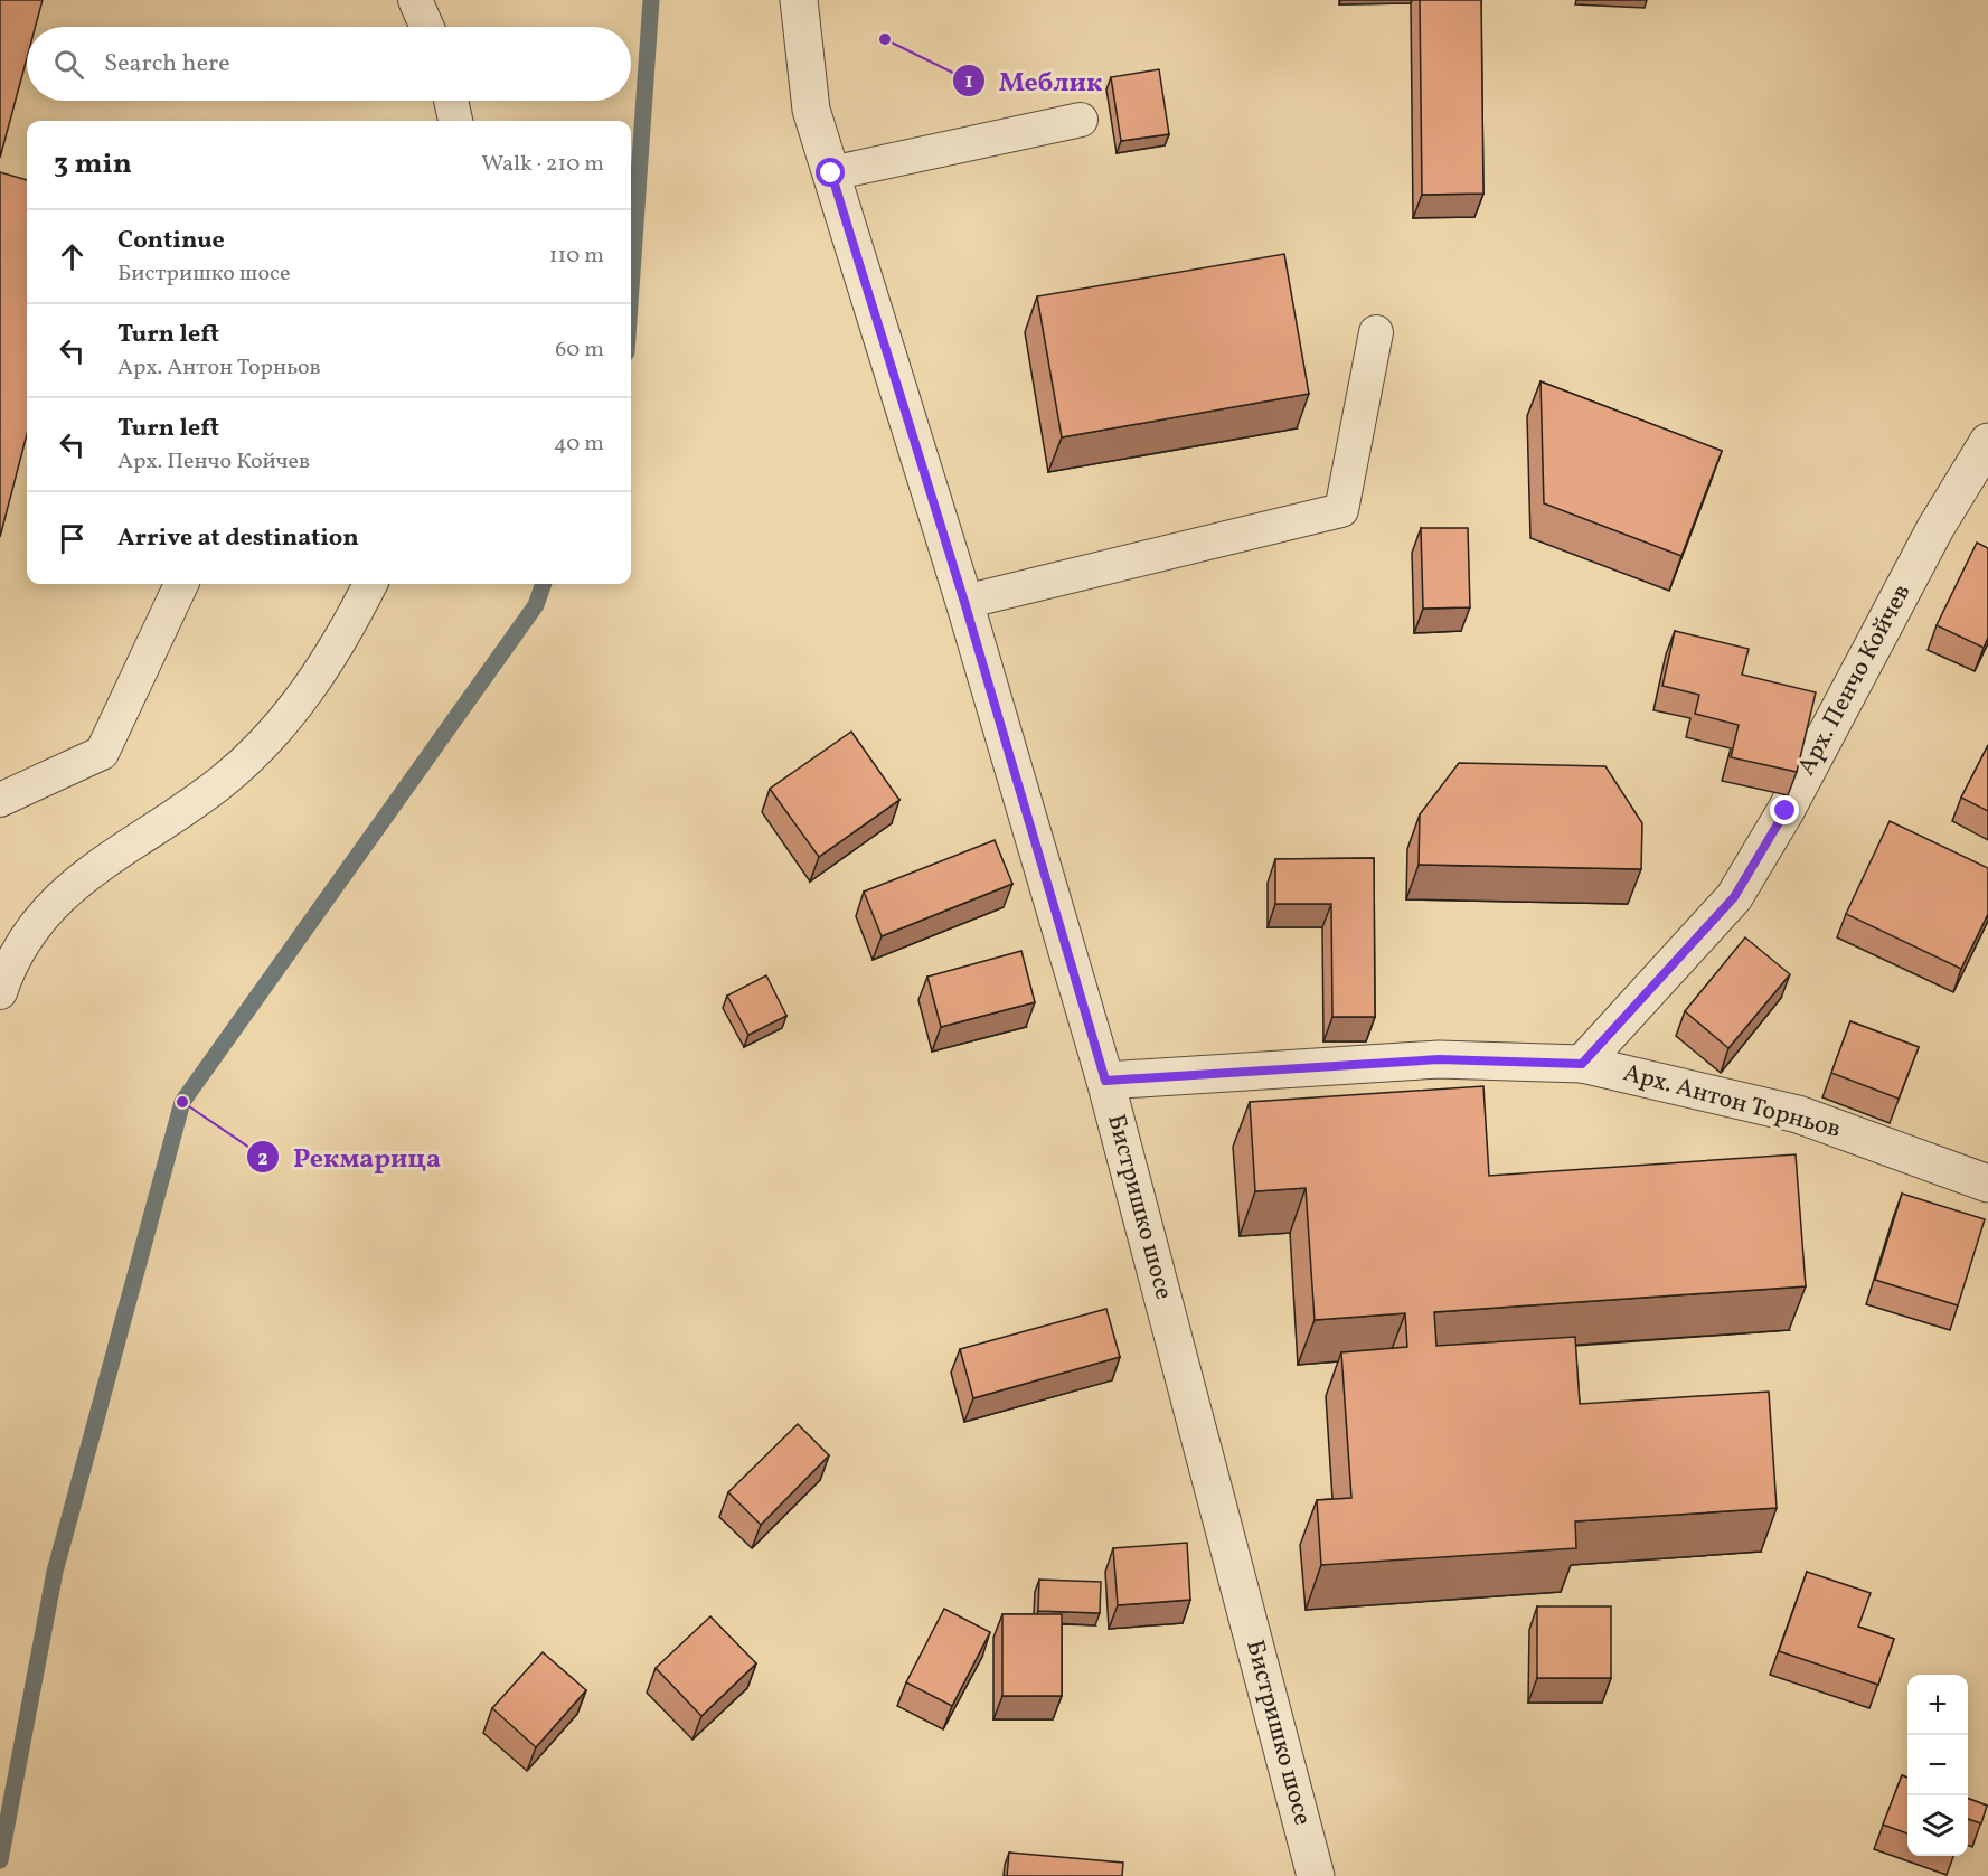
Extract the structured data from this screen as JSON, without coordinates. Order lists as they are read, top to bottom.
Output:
{
  "streets": {
    "street": ["Арх. Пенчо Койчев", "Арх. Антон Торньов", "Бистришко шосе"]
  },
  "crossings": [
    ["Арх. Пенчо Койчев", "Арх. Антон Торньов"],
    ["Арх. Антон Торньов", "Бистришко шосе"]
  ],
  "places": ["Меблик", "Рекмарица"],
  "page": {
    "search": "Search here",
    "heading": ["3 min", "Walk · 210 m"],
    "list": [
      ["Continue", "Бистришко шосе", "110 m"],
      ["Turn left", "Арх. Антон Торньов", "60 m"],
      ["Turn left", "Арх. Пенчо Койчев", "40 m"],
      "Arrive at destination"
    ],
    "map_buttons": ["+", "−"]
  }
}
